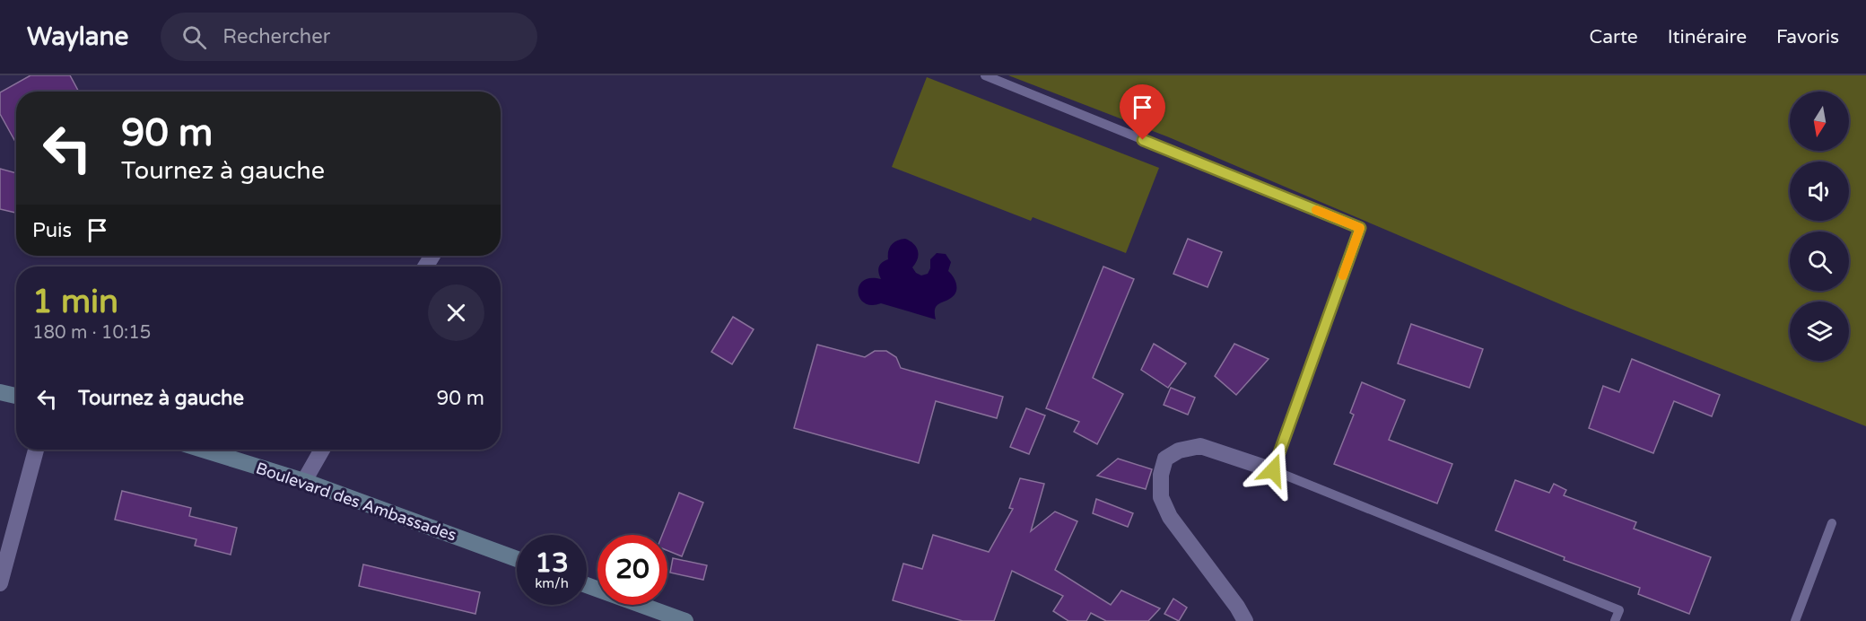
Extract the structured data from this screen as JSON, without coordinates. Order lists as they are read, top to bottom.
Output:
{
  "streets": {
    "main road": ["Boulevard des Ambassades"]
  },
  "north": "bottom",
  "page": {
    "header": "Waylane",
    "search": "Rechercher",
    "nav": ["Carte", "Itinéraire", "Favoris"],
    "turn": ["90 m", "Tournez à gauche"],
    "then": "Puis",
    "heading": ["1 min", "180 m · 10:15"],
    "list": [
      {
        "name": "Tournez à gauche",
        "value": "90 m"
      }
    ],
    "speed": "13 km/h",
    "limit": "20"
  }
}
